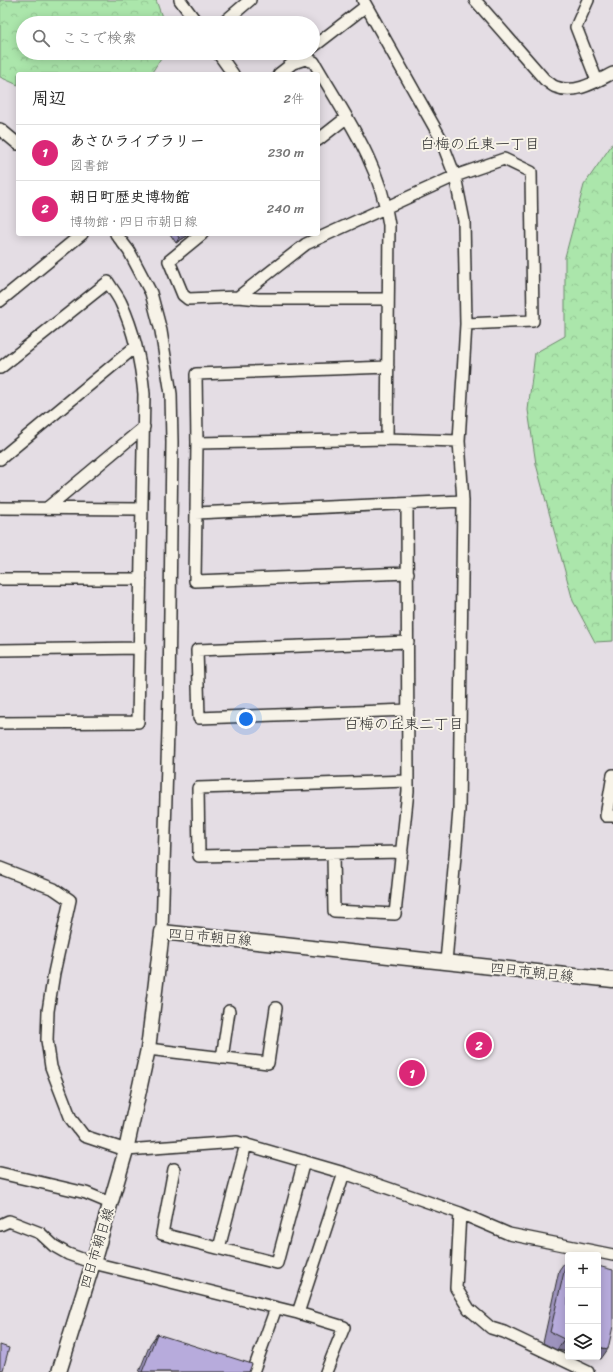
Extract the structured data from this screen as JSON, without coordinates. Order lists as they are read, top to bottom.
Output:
{
  "streets": {
    "main road": ["四日市朝日線"]
  },
  "districts": ["白梅の丘東一丁目", "白梅の丘東二丁目"],
  "page": {
    "search": "ここで検索",
    "heading": ["周辺", "2件"],
    "list": [
      {
        "mark": "1",
        "name": "あさひライブラリー",
        "note": "図書館",
        "value": "230 m"
      },
      {
        "mark": "2",
        "name": "朝日町歴史博物館",
        "note": "博物館 · 四日市朝日線",
        "value": "240 m"
      }
    ],
    "pins": ["2", "1"],
    "map_buttons": ["+", "−"]
  }
}
